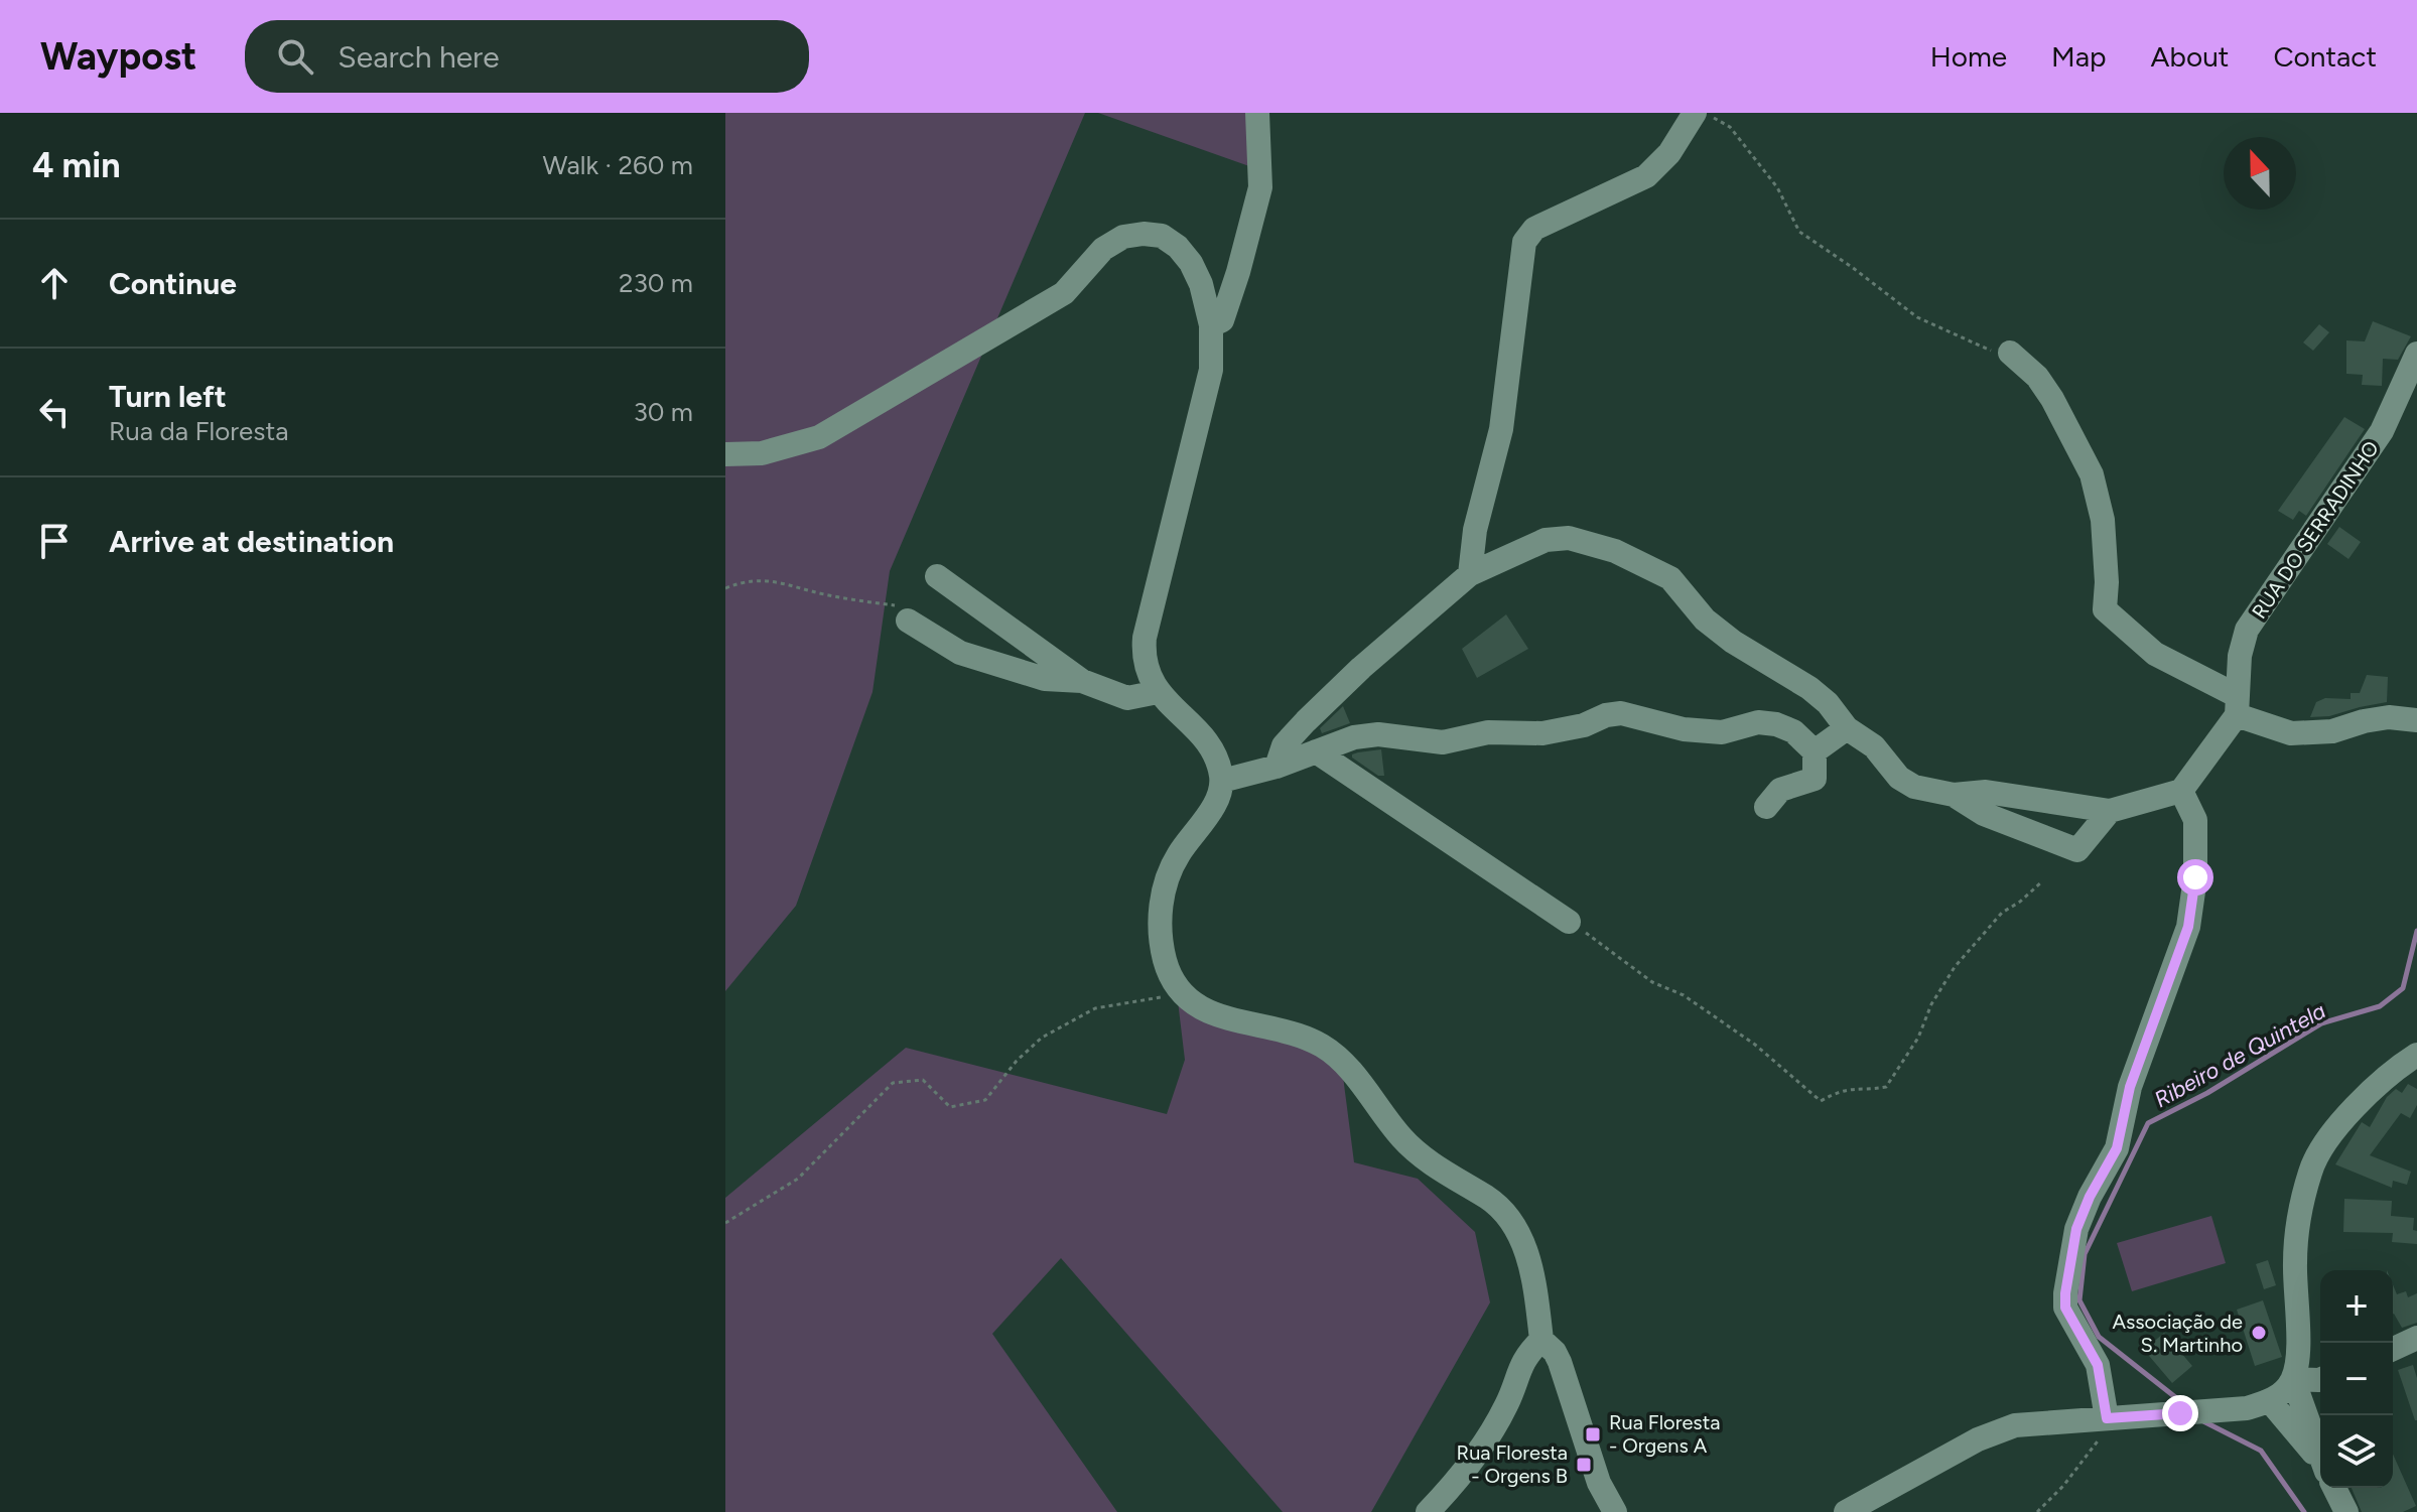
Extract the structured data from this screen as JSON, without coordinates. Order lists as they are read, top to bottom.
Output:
{
  "streets": {
    "street": ["RUA DO SERRADINHO"]
  },
  "water": ["Ribeiro de Quintela"],
  "places": {
    "other": ["Associação de S. Martinho"],
    "transit": ["Rua Floresta - Orgens A", "Rua Floresta - Orgens B"]
  },
  "north": "top",
  "page": {
    "header": "Waypost",
    "search": "Search here",
    "nav": [
      "Home",
      "Map",
      "About",
      "Contact"
    ],
    "heading": ["4 min", "Walk · 260 m"],
    "list": [
      ["Continue", "230 m"],
      ["Turn left", "Rua da Floresta", "30 m"],
      "Arrive at destination"
    ],
    "map_buttons": ["+", "−"]
  }
}
